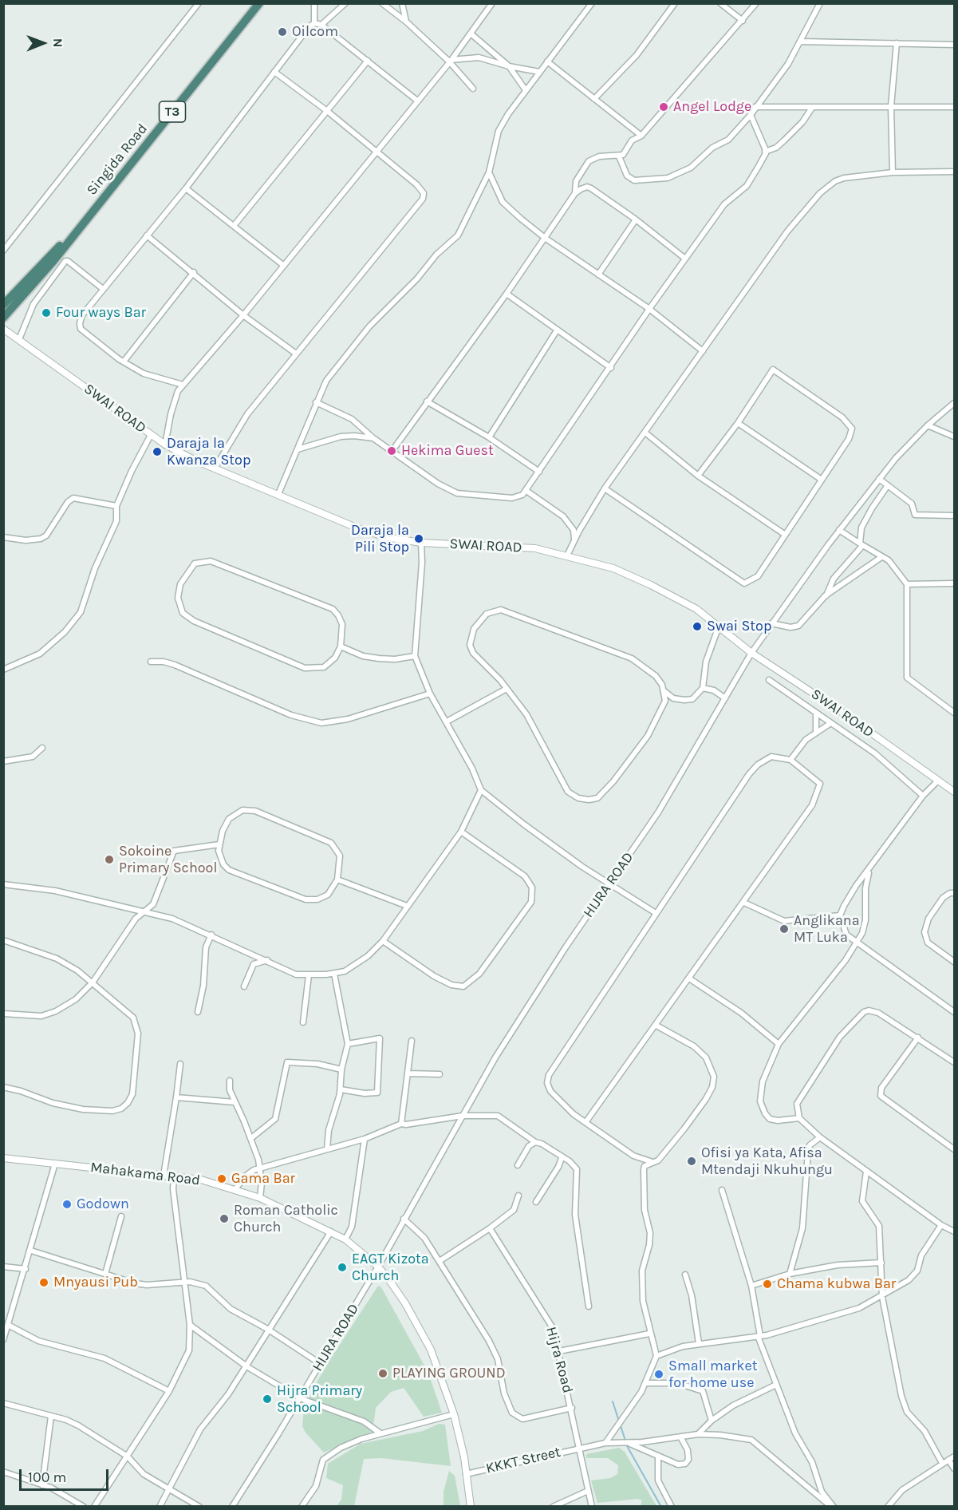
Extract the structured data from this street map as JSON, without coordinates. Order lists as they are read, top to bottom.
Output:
{
  "streets": {
    "highway": ["T3", "Singida Road"],
    "street": [
      "SWAI ROAD",
      "HIJRA ROAD",
      "Mahakama Road",
      "Hijra Road",
      "KKKT Street"
    ]
  },
  "crossings": [
    ["SWAI ROAD", "HIJRA ROAD"],
    ["HIJRA ROAD", "Mahakama Road"],
    ["Mahakama Road", "KKKT Street"],
    ["Hijra Road", "KKKT Street"]
  ],
  "places": [
    "Oilcom",
    "Angel Lodge",
    "Four ways Bar",
    "Hekima Guest",
    "Daraja la Kwanza Stop",
    "Daraja la Pili Stop",
    "Swai Stop",
    "Sokoine Primary School",
    "Anglikana MT Luka",
    "Ofisi ya Kata, Afisa Mtendaji Nkuhungu",
    "Gama Bar",
    "Godown",
    "Roman Catholic Church",
    "EAGT Kizota Church",
    "Mnyausi Pub",
    "Chama kubwa Bar",
    "PLAYING GROUND",
    "Small market for home use",
    "Hijra Primary School"
  ],
  "scale_bar": "100 m",
  "north": "right"
}
